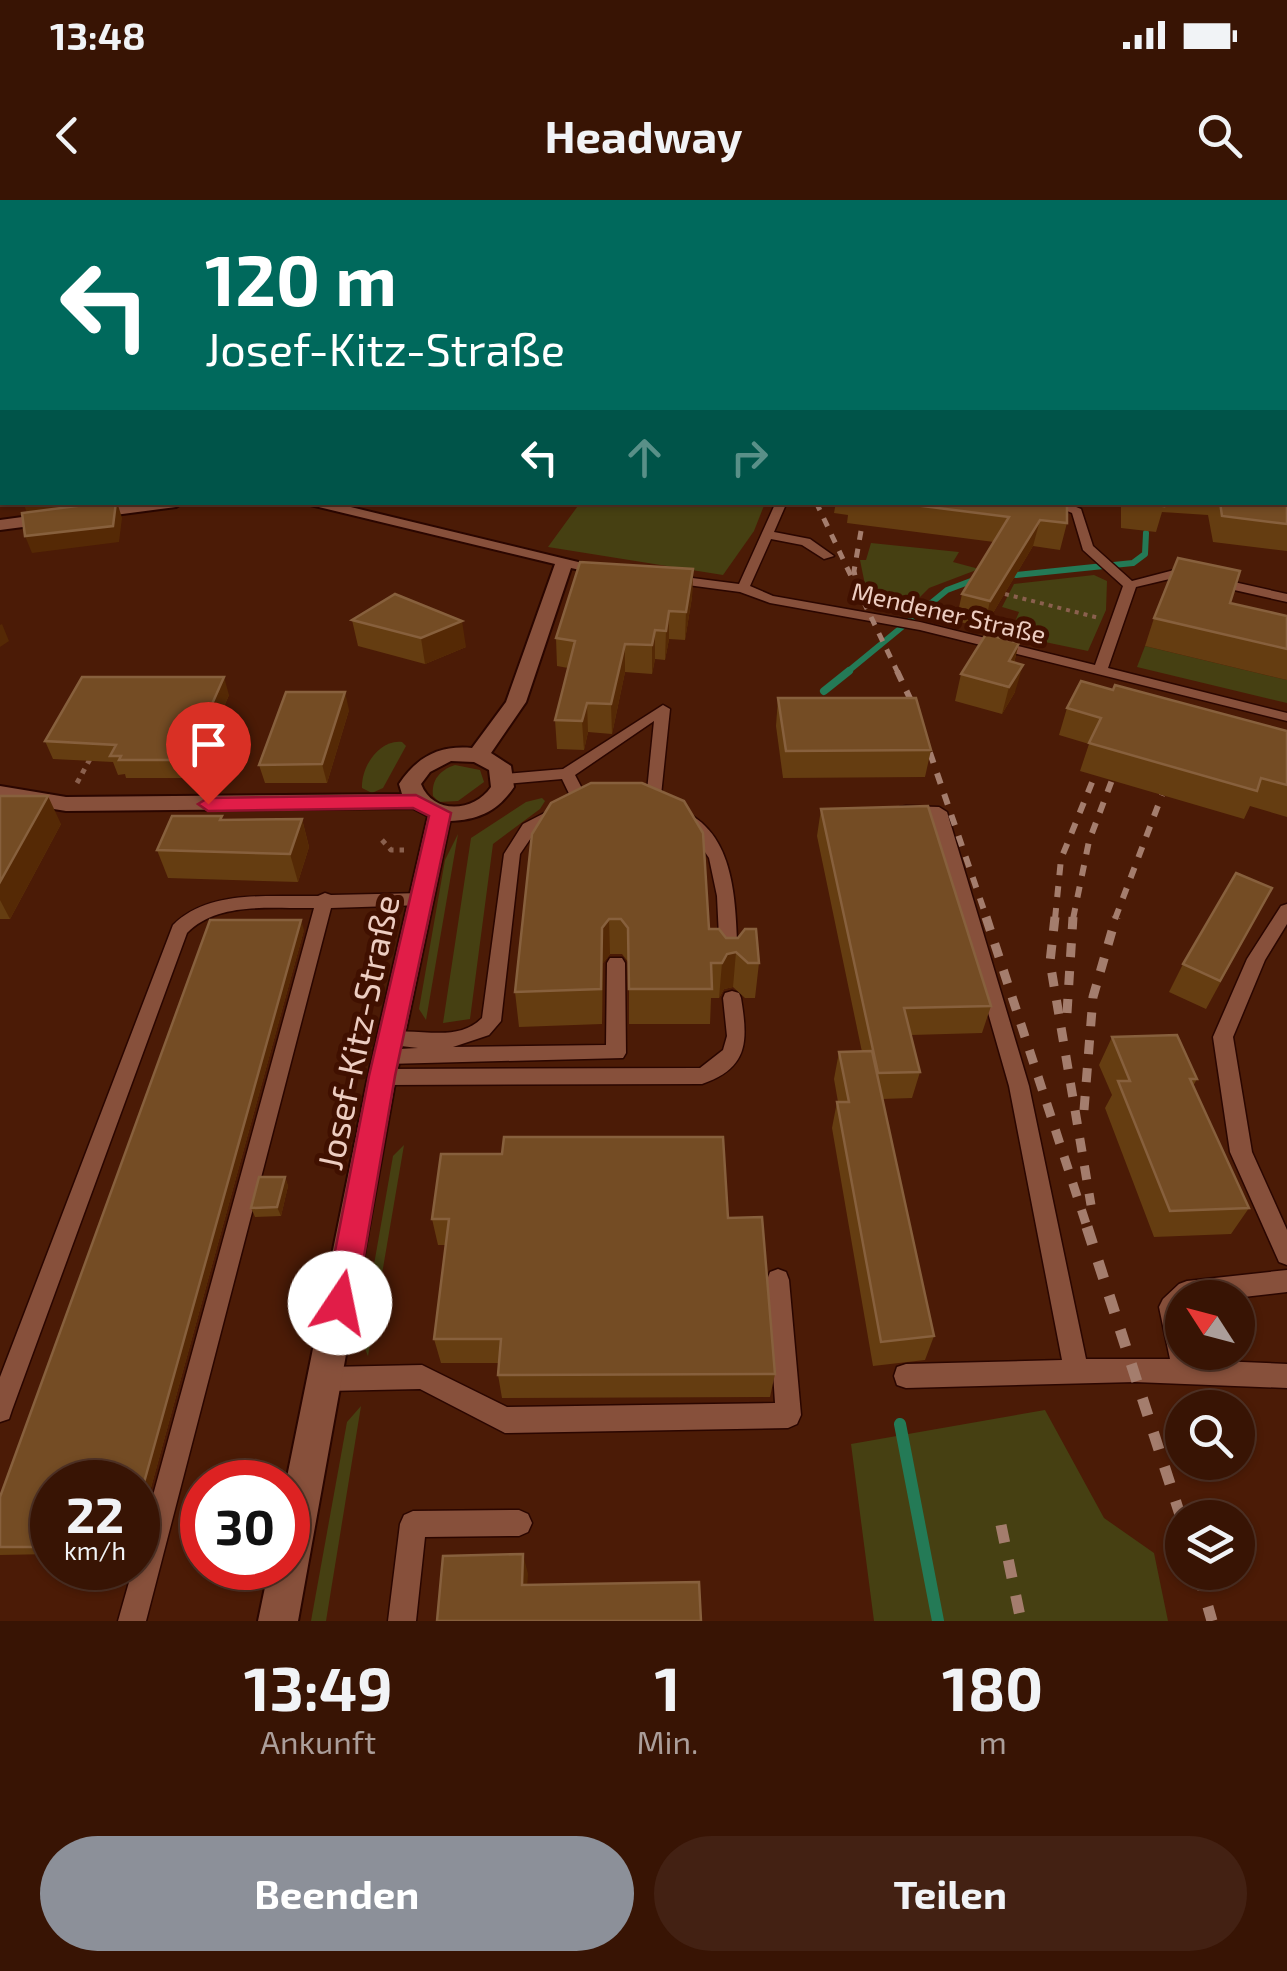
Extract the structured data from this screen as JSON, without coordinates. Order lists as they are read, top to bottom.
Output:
{
  "streets": {
    "street": ["Josef-Kitz-Straße"],
    "lane": ["Mendener Straße"]
  },
  "north": "top left",
  "page": {
    "status": "13:48",
    "header": "Headway",
    "turn": ["120 m", "Josef-Kitz-Straße"],
    "speed": "22 km/h",
    "limit": "30",
    "eta": [
      "13:49",
      "Ankunft",
      "1",
      "Min.",
      "180",
      "m"
    ],
    "buttons": ["Beenden", "Teilen"]
  }
}
